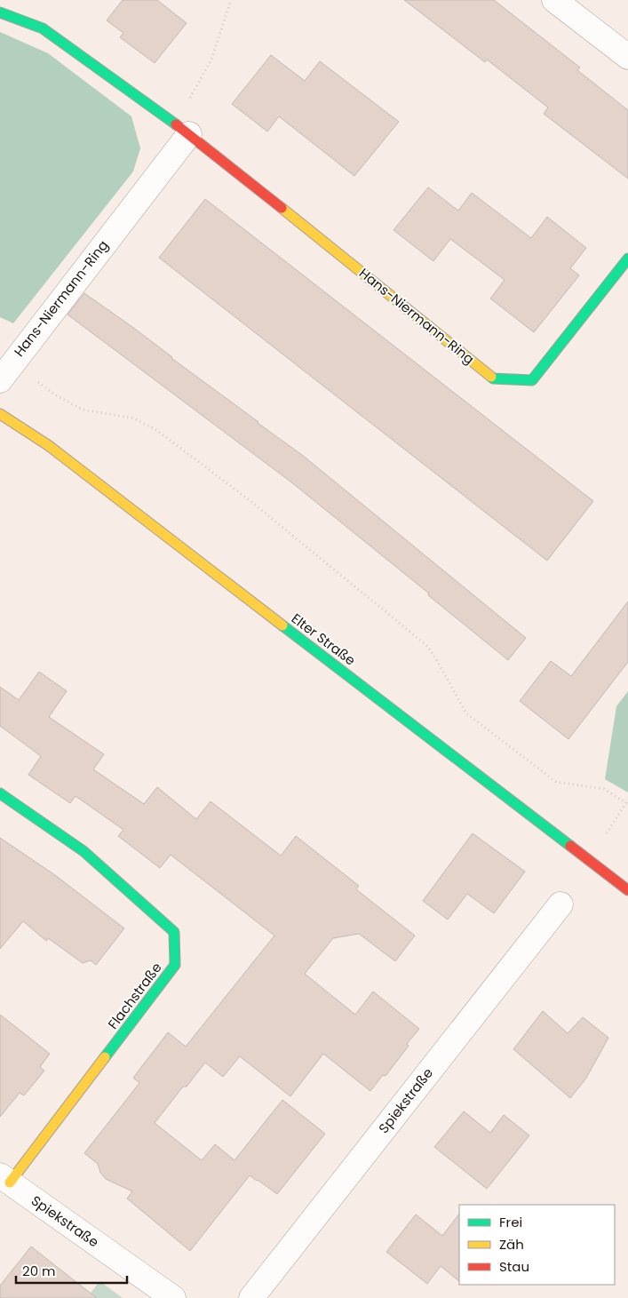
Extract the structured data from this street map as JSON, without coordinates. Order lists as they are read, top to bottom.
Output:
{
  "streets": {
    "street": [
      "Hans-Niermann-Ring",
      "Elter Straße",
      "Flachstraße",
      "Spiekstraße"
    ]
  },
  "crossings": [
    ["Flachstraße", "Spiekstraße"]
  ],
  "legend": ["Frei", "Zäh", "Stau"],
  "scale_bar": "20 m"
}
